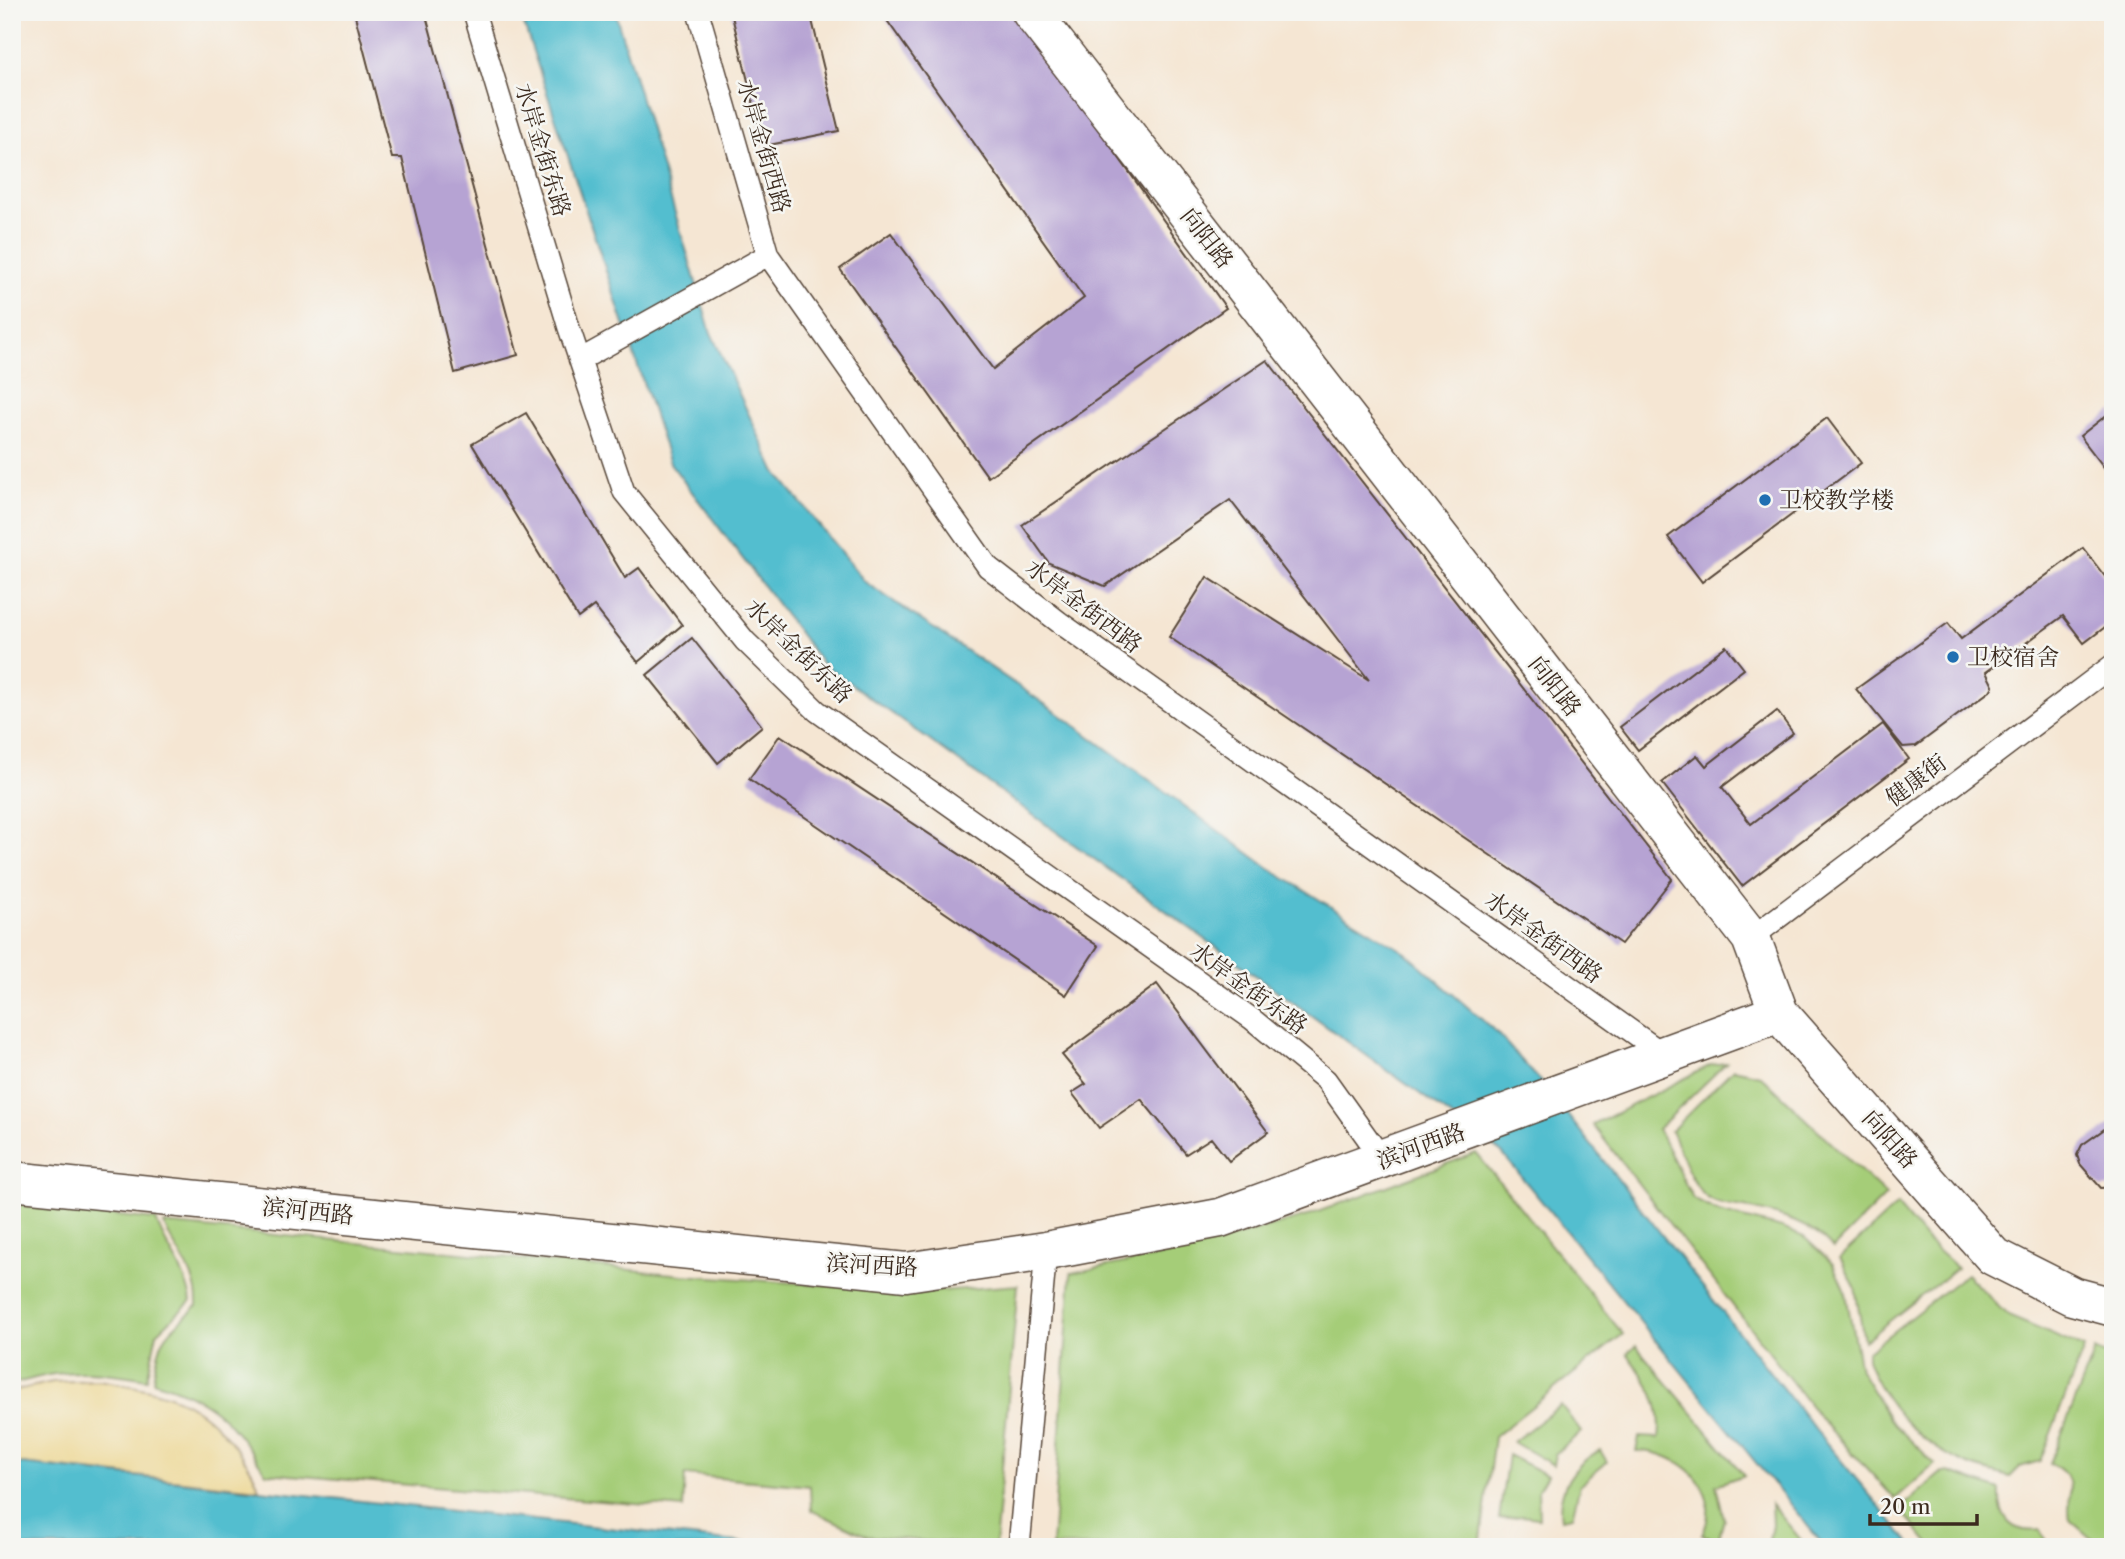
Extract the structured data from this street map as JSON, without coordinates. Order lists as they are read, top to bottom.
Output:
{
  "streets": {
    "street": ["向阳路", "滨河西路"],
    "lane": ["水岸金街西路", "水岸金街东路", "健康街"]
  },
  "crossings": [
    ["水岸金街西路", "滨河西路"],
    ["水岸金街东路", "滨河西路"],
    ["向阳路", "健康街"],
    ["向阳路", "滨河西路"]
  ],
  "places": ["卫校教学楼", "卫校宿舍"],
  "scale_bar": "20 m"
}
